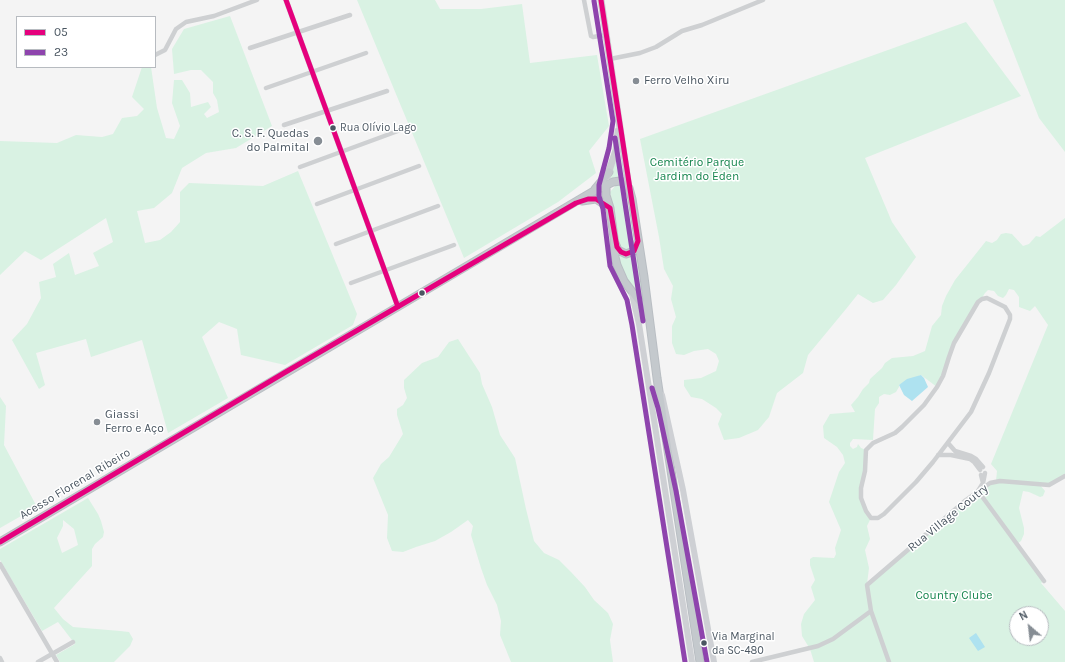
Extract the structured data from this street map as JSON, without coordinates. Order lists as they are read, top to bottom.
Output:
{
  "streets": {
    "highway": ["Acesso Florenal Ribeiro"],
    "street": ["Rua Village Coutry"]
  },
  "parks": ["Cemitério Parque Jardim do Éden", "Country Clube"],
  "places": [
    "Ferro Velho Xiru",
    "Rua Olívio Lago",
    "C. S. F. Quedas do Palmital",
    "Giassi Ferro e Aço",
    "Via Marginal da SC-480"
  ],
  "lines": ["transit line 05", "transit line 23"],
  "legend": ["05", "23"],
  "north": "top left"
}
